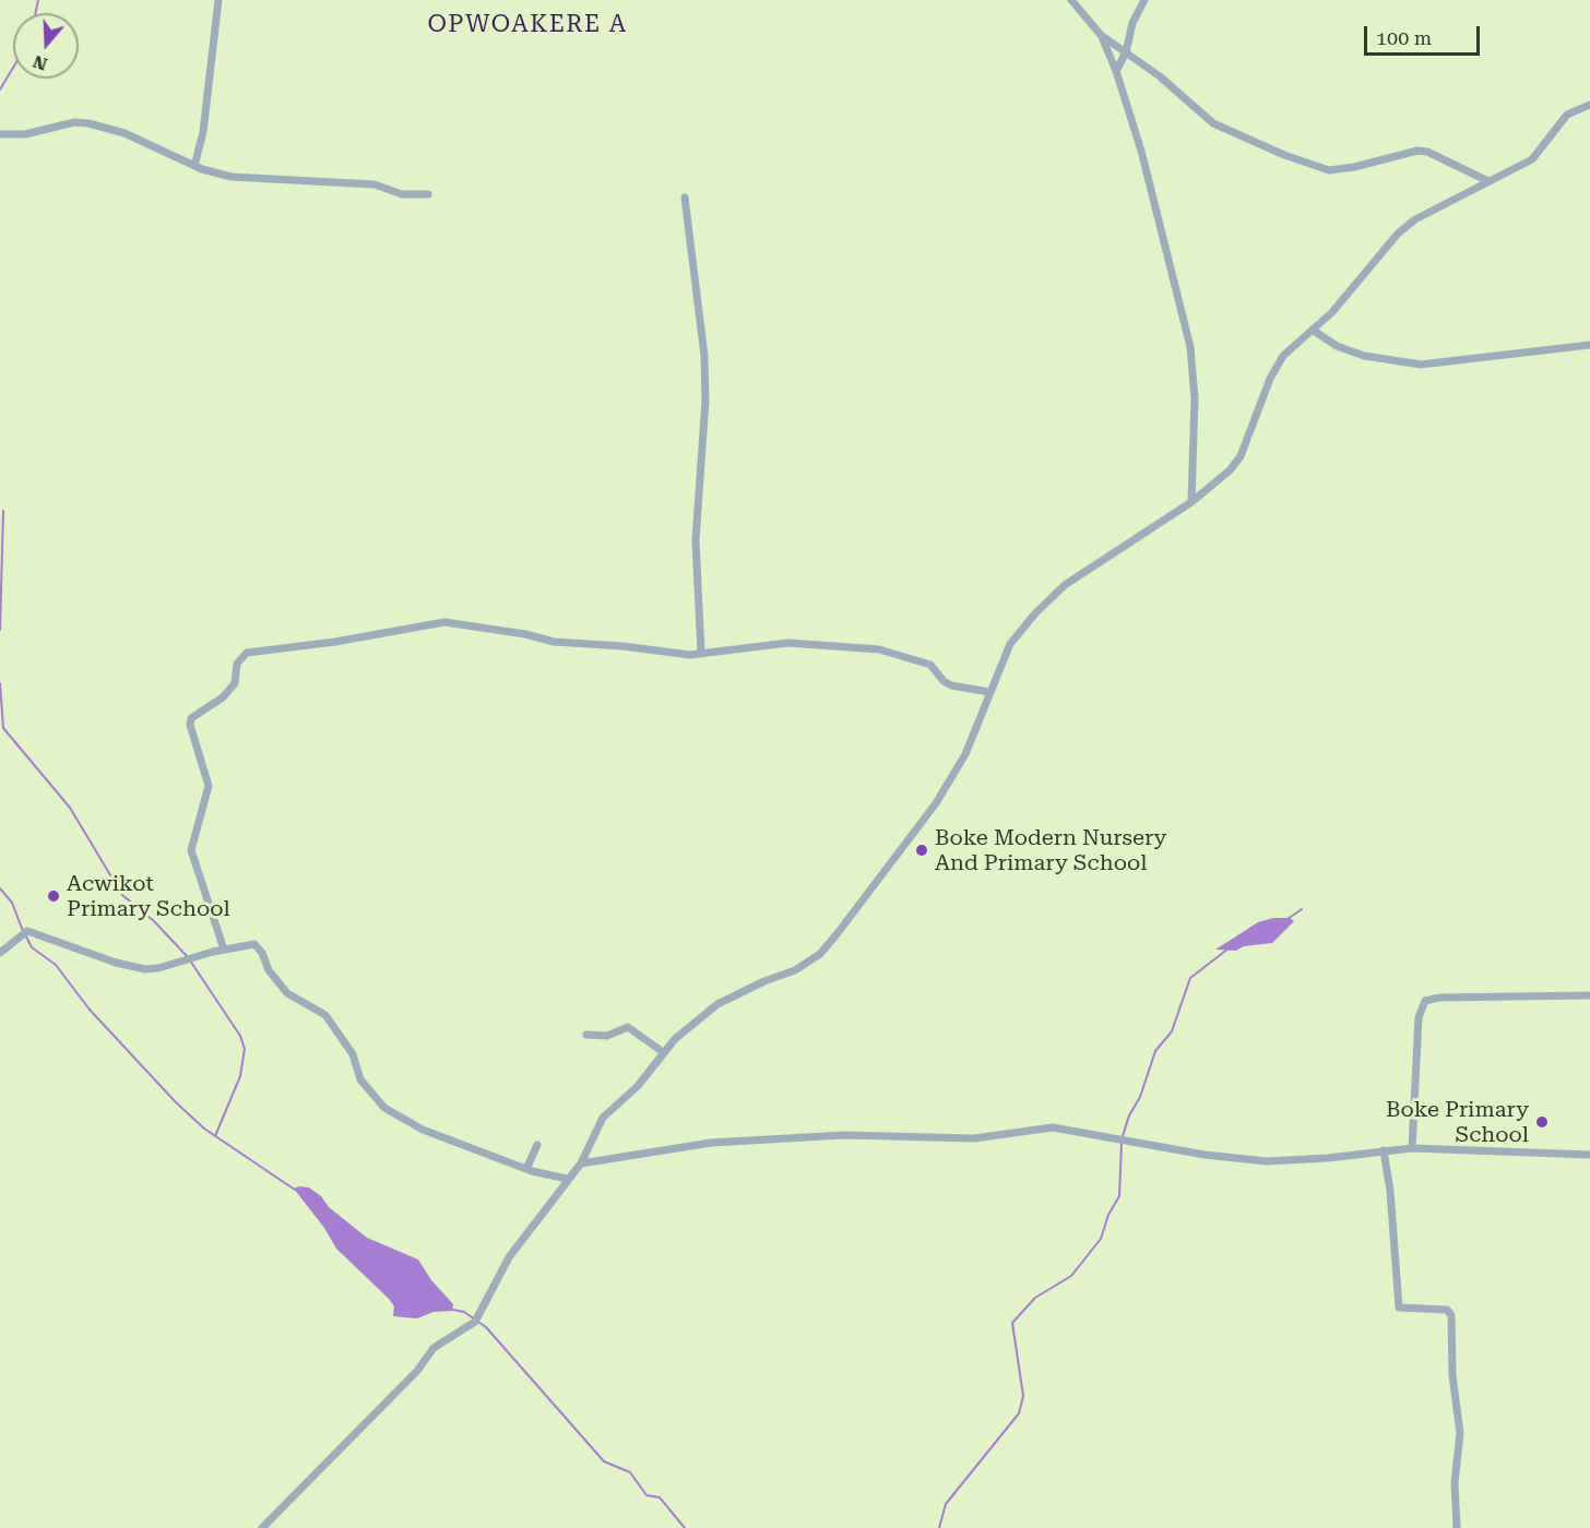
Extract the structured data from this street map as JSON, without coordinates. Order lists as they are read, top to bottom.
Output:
{
  "districts": ["OPWOAKERE A"],
  "places": ["Boke Modern Nursery And Primary School", "Acwikot Primary School", "Boke Primary School"],
  "scale_bar": "100 m",
  "north": "bottom"
}
